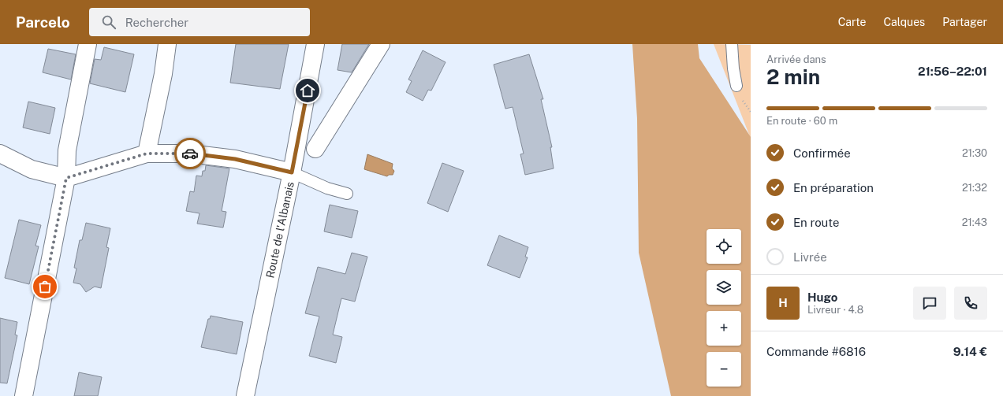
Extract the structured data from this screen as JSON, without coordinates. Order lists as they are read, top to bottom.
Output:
{
  "streets": {
    "street": ["Route de l'Albanais"]
  },
  "page": {
    "header": "Parcelo",
    "search": "Rechercher",
    "nav": ["Carte", "Calques", "Partager"],
    "heading": ["2 min", "Arrivée dans", "21:56–22:01"],
    "panel": [
      "Hugo",
      "Livreur · 4.8",
      "Commande #6816",
      "9.14 €"
    ],
    "bar": "En route · 60 m",
    "list": [
      ["Confirmée", "21:30"],
      ["En préparation", "21:32"],
      ["En route", "21:43"],
      "Livrée"
    ],
    "map_buttons": ["+", "−"],
    "round": "H"
  }
}
